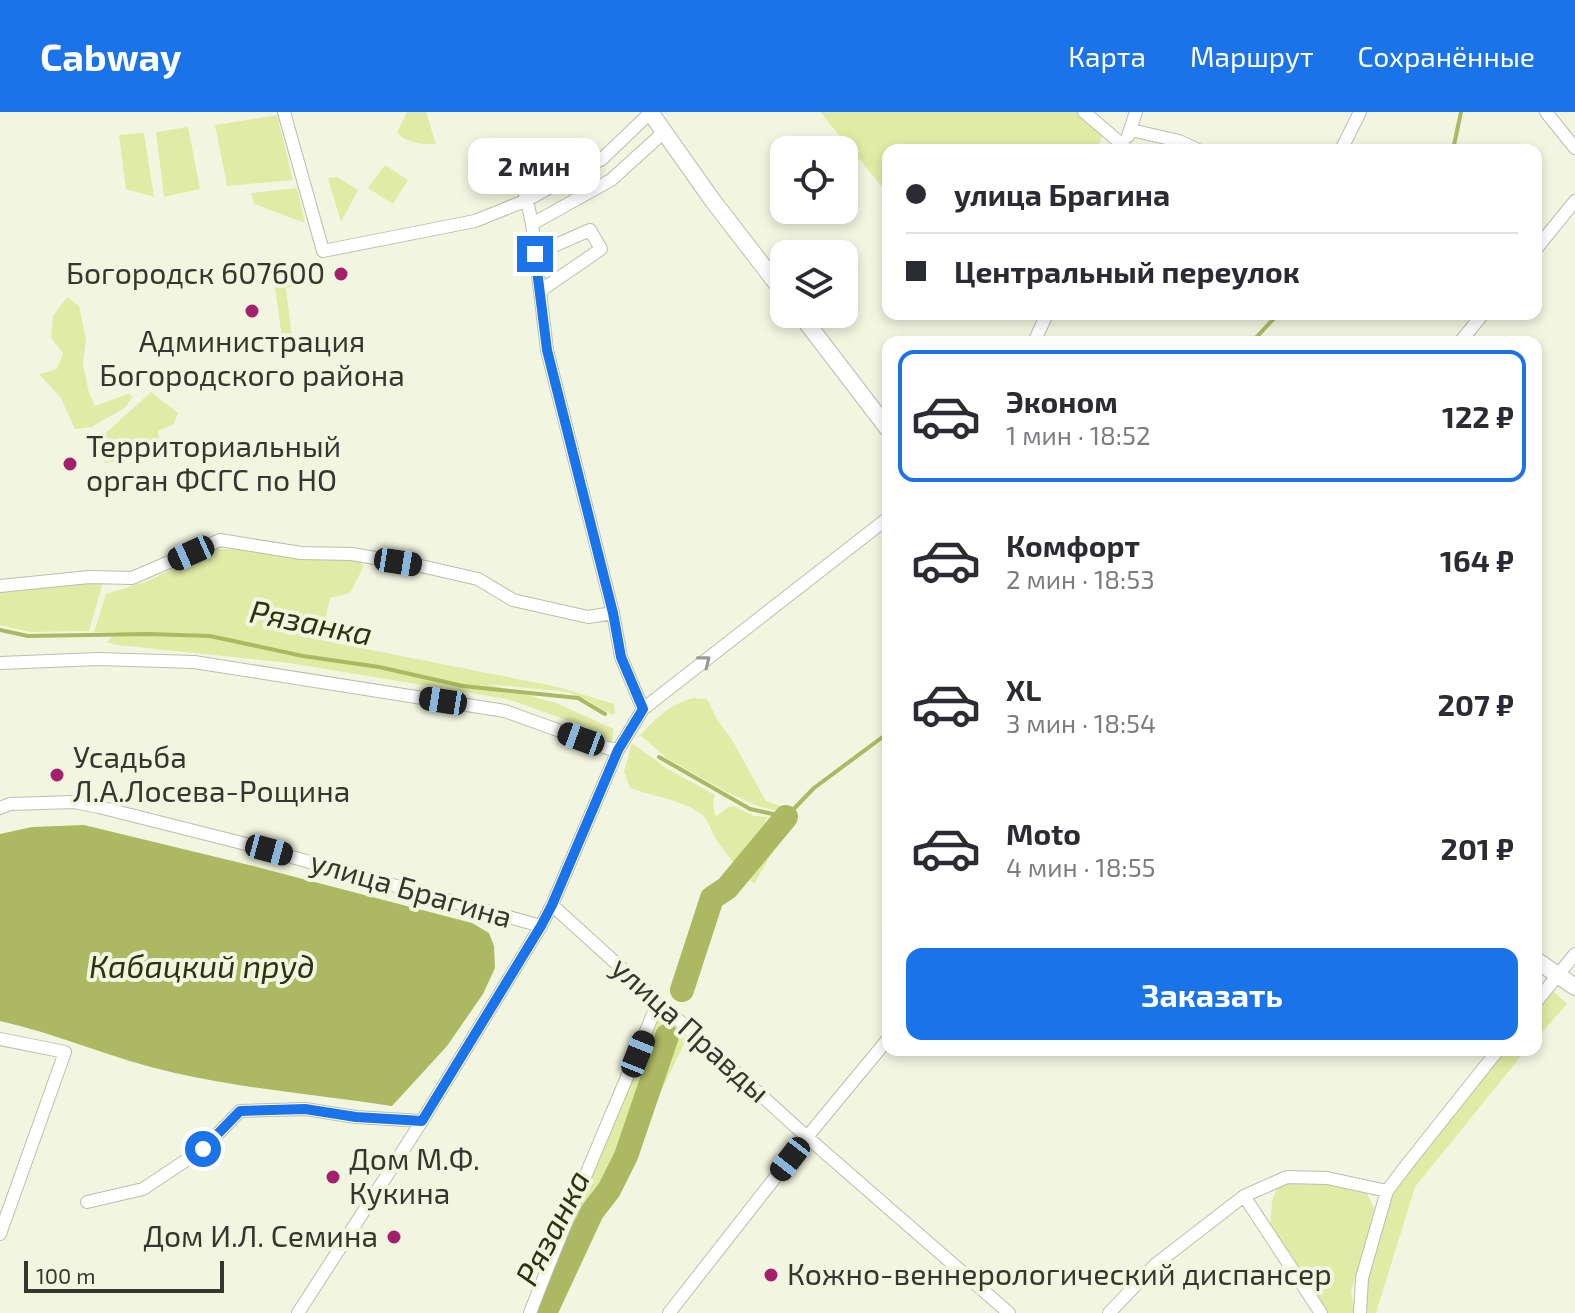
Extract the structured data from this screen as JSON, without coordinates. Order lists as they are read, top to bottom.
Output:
{
  "streets": {
    "street": ["улица Брагина", "улица Правды"]
  },
  "water": ["Рязанка", "Кабацкий пруд"],
  "places": [
    "Богородск 607600",
    "Администрация Богородского района",
    "Территориальный орган ФСГС по НО",
    "Усадьба Л.А.Лосева-Рощина",
    "Дом М.Ф. Кукина",
    "Дом И.Л. Семина",
    "Кожно-веннерологический диспансер"
  ],
  "scale_bar": "100 m",
  "page": {
    "header": "Cabway",
    "nav": ["Карта", "Маршрут", "Сохранённые"],
    "bubble": "2 мин",
    "banner": ["улица Брагина", "Центральный переулок"],
    "list": [
      {
        "name": "Эконом",
        "note": "1 мин · 18:52",
        "value": "122 ₽"
      },
      {
        "name": "Комфорт",
        "note": "2 мин · 18:53",
        "value": "164 ₽"
      },
      {
        "name": "XL",
        "note": "3 мин · 18:54",
        "value": "207 ₽"
      },
      {
        "name": "Moto",
        "note": "4 мин · 18:55",
        "value": "201 ₽"
      }
    ],
    "buttons": "Заказать",
    "scale": "100 m"
  }
}
